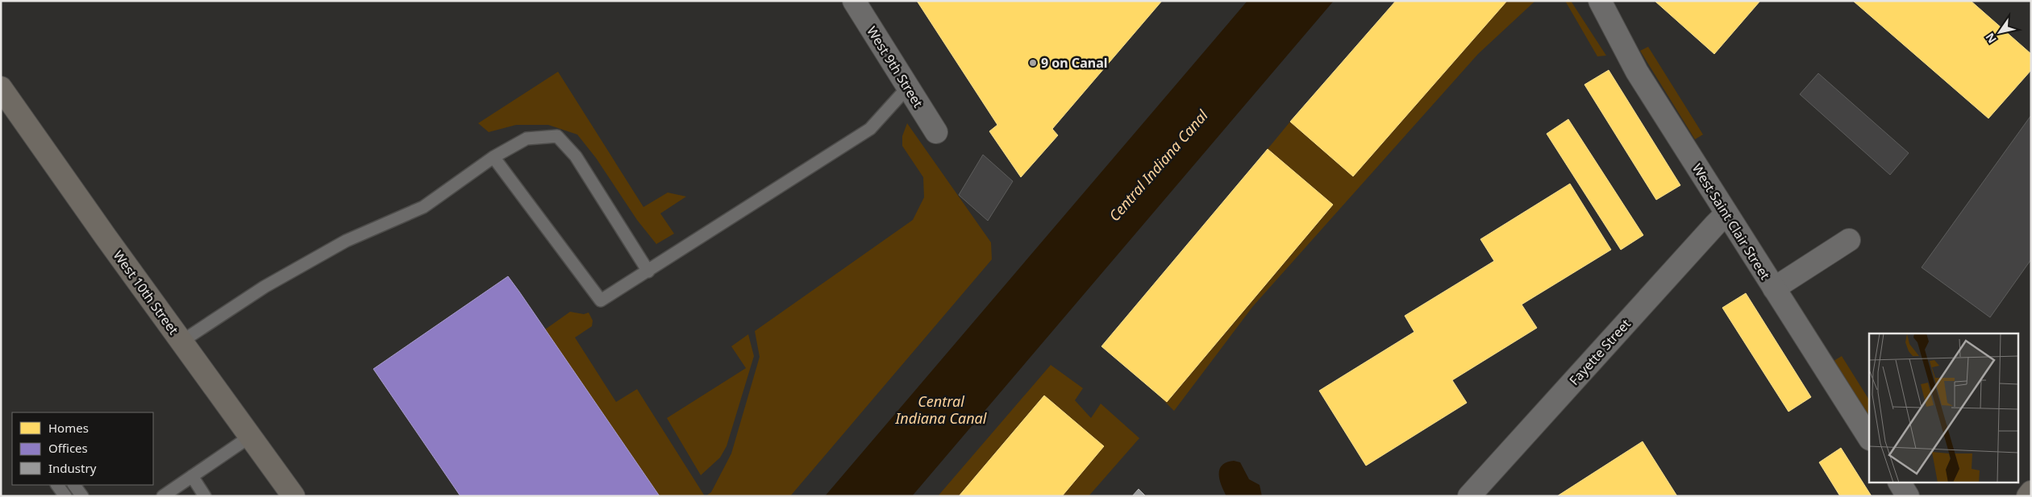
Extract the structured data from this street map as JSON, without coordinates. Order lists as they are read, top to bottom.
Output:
{
  "streets": {
    "main road": ["West 10th Street"],
    "street": ["West 9th Street", "West Saint Clair Street", "Fayette Street"]
  },
  "crossings": [
    ["West Saint Clair Street", "Fayette Street"]
  ],
  "water": ["Central Indiana Canal"],
  "places": ["9 on Canal"],
  "legend": ["Homes", "Offices", "Industry"],
  "north": "bottom left"
}
